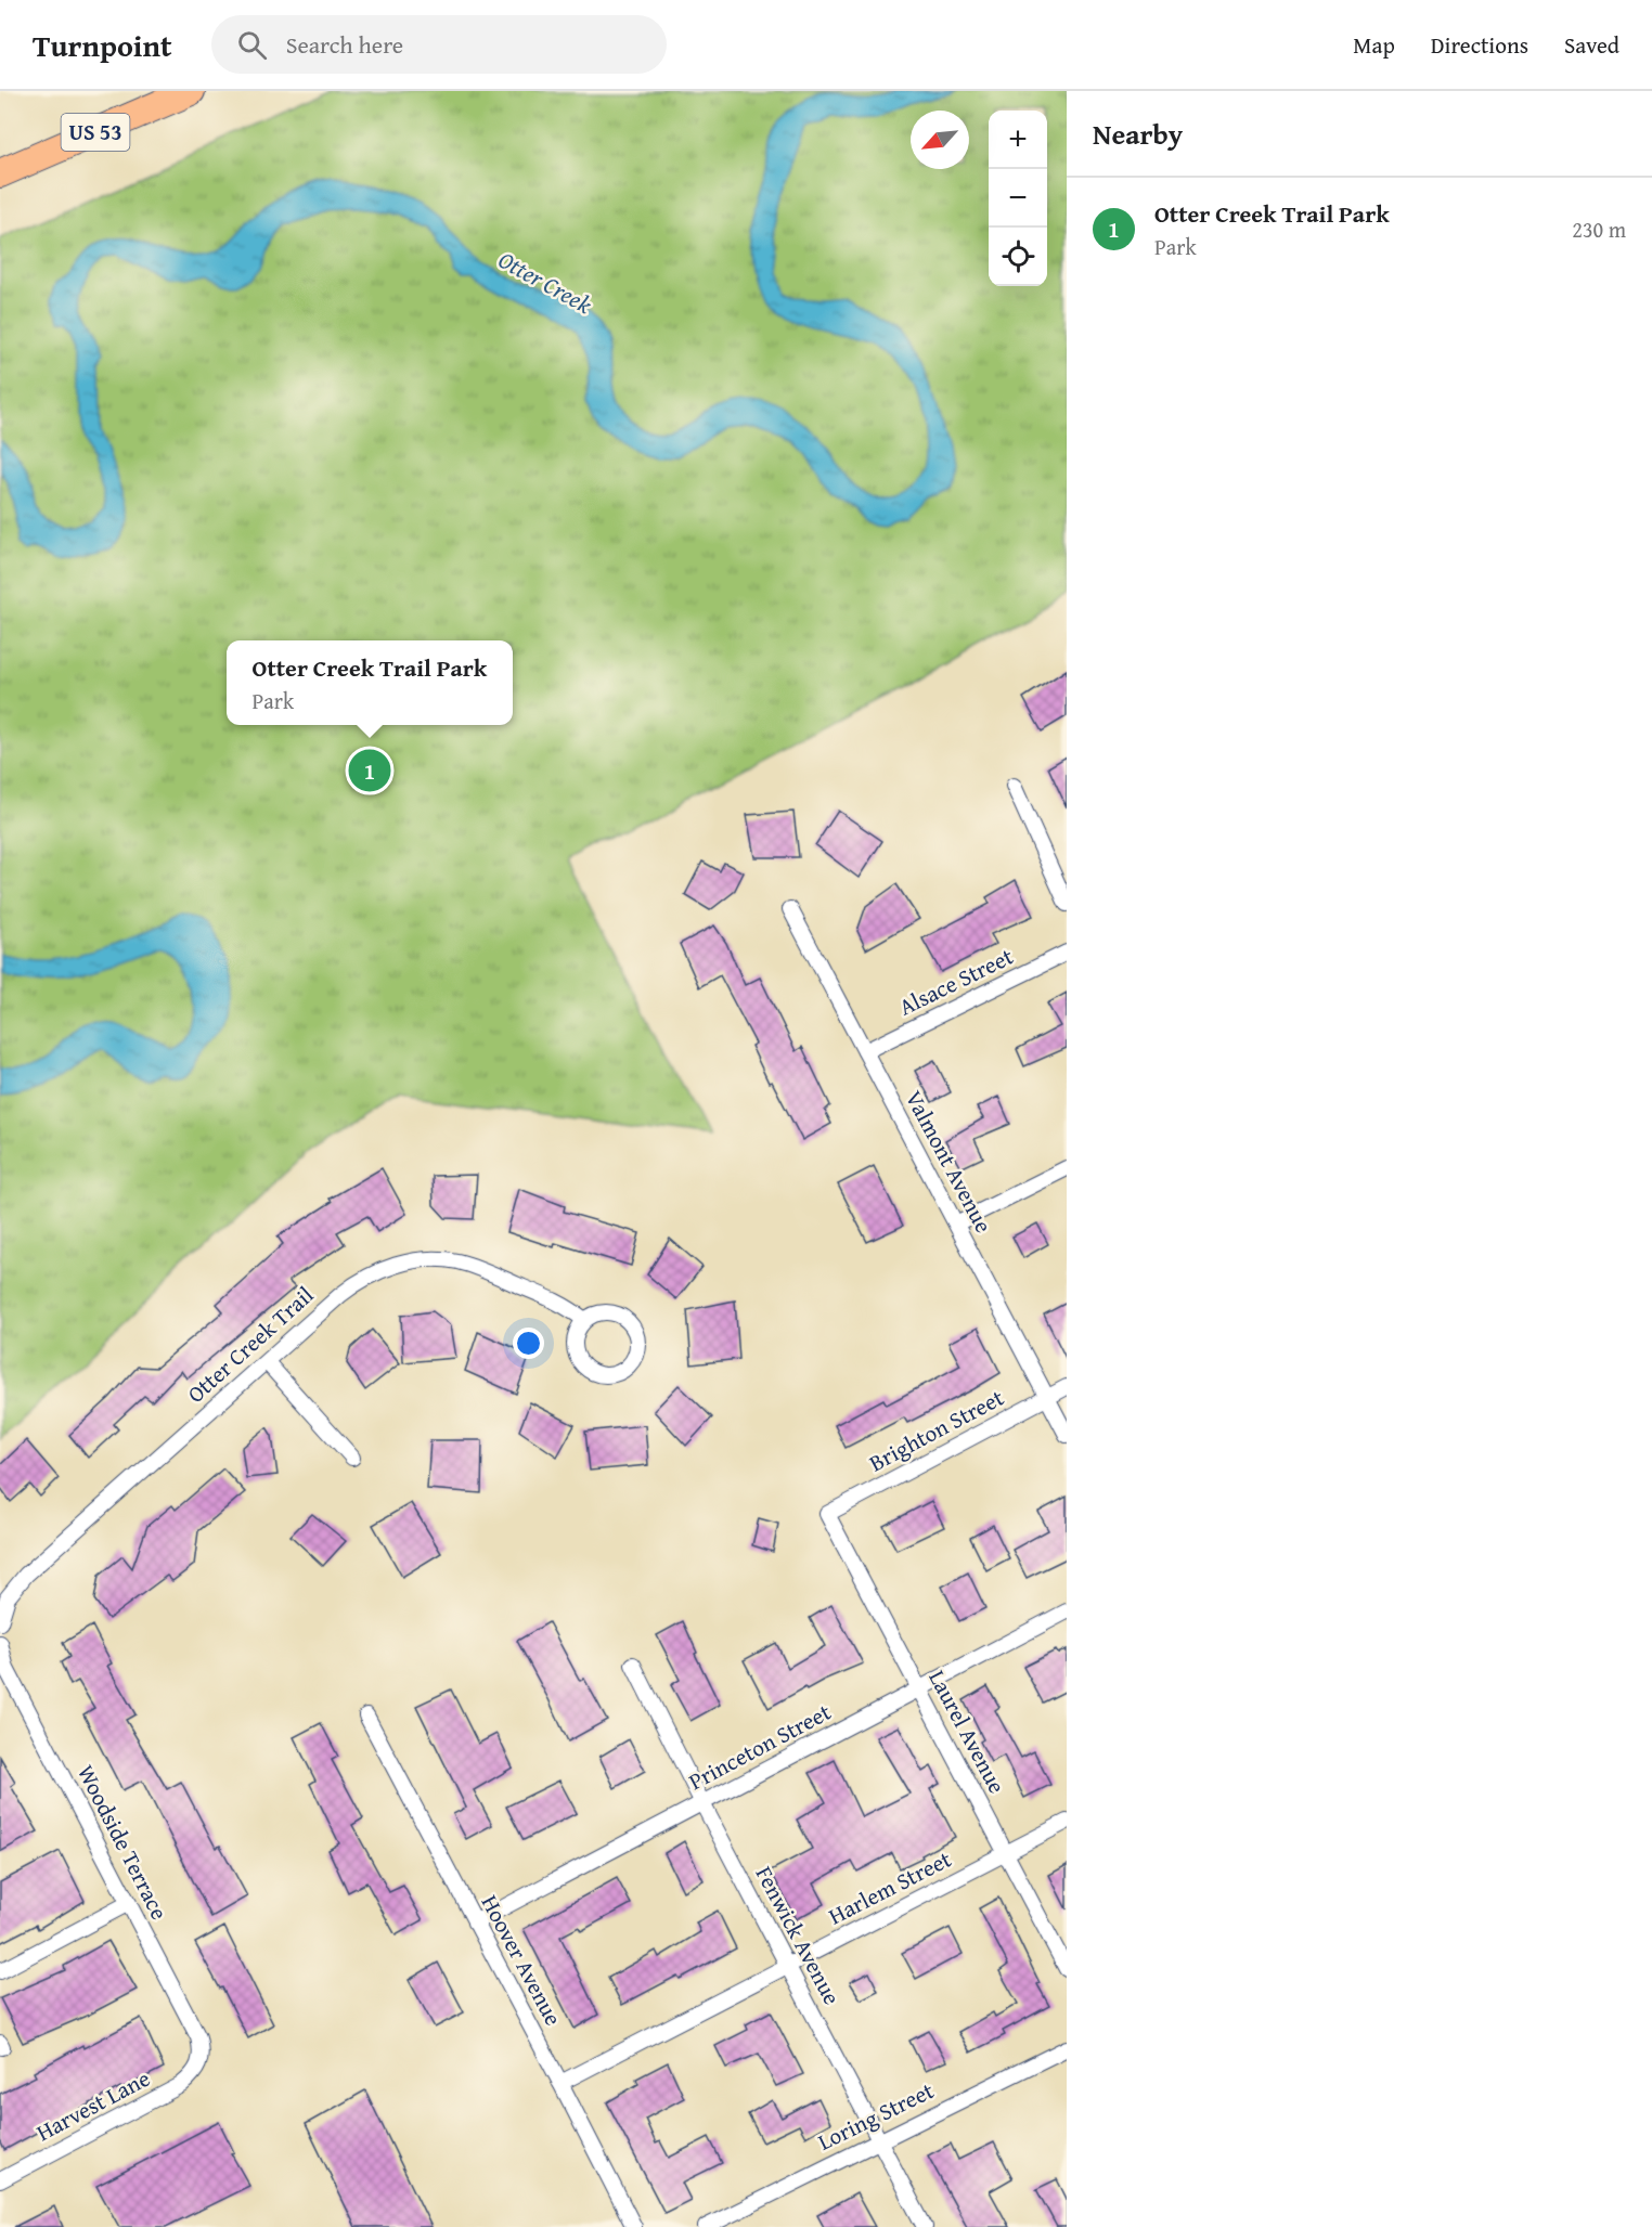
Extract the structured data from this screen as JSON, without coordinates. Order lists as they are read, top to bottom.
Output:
{
  "streets": {
    "highway": ["US 53"],
    "street": [
      "Alsace Street",
      "Valmont Avenue",
      "Otter Creek Trail",
      "Brighton Street",
      "Laurel Avenue",
      "Princeton Street",
      "Woodside Terrace",
      "Harlem Street",
      "Fenwick Avenue",
      "Hoover Avenue",
      "Harvest Lane",
      "Loring Street"
    ]
  },
  "crossings": [
    ["Alsace Street", "Valmont Avenue"],
    ["Valmont Avenue", "Brighton Street"],
    ["Brighton Street", "Laurel Avenue"],
    ["Laurel Avenue", "Princeton Street"],
    ["Laurel Avenue", "Harlem Street"],
    ["Princeton Street", "Fenwick Avenue"],
    ["Princeton Street", "Hoover Avenue"],
    ["Woodside Terrace", "Harvest Lane"],
    ["Harlem Street", "Fenwick Avenue"],
    ["Harlem Street", "Hoover Avenue"],
    ["Fenwick Avenue", "Loring Street"]
  ],
  "water": ["Otter Creek"],
  "north": "bottom left",
  "page": {
    "header": "Turnpoint",
    "search": "Search here",
    "nav": ["Map", "Directions", "Saved"],
    "heading": "Nearby",
    "map_buttons": ["+", "−"],
    "list": [
      {
        "mark": "1",
        "name": "Otter Creek Trail Park",
        "note": "Park",
        "value": "230 m"
      }
    ],
    "popup": ["Otter Creek Trail Park", "Park"],
    "pins": "1"
  }
}
